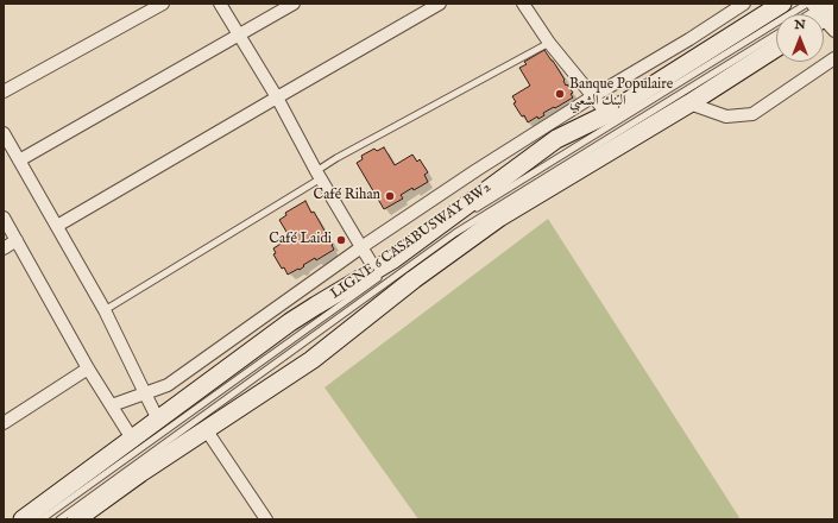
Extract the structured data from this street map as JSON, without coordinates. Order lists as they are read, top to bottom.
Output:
{
  "streets": {
    "lane": ["LIGNE 6 CASABUSWAY BW2"]
  },
  "places": ["Banque Populaire البنك الشعبي", "Café Rihan", "Café Laidi"],
  "north": "top"
}
